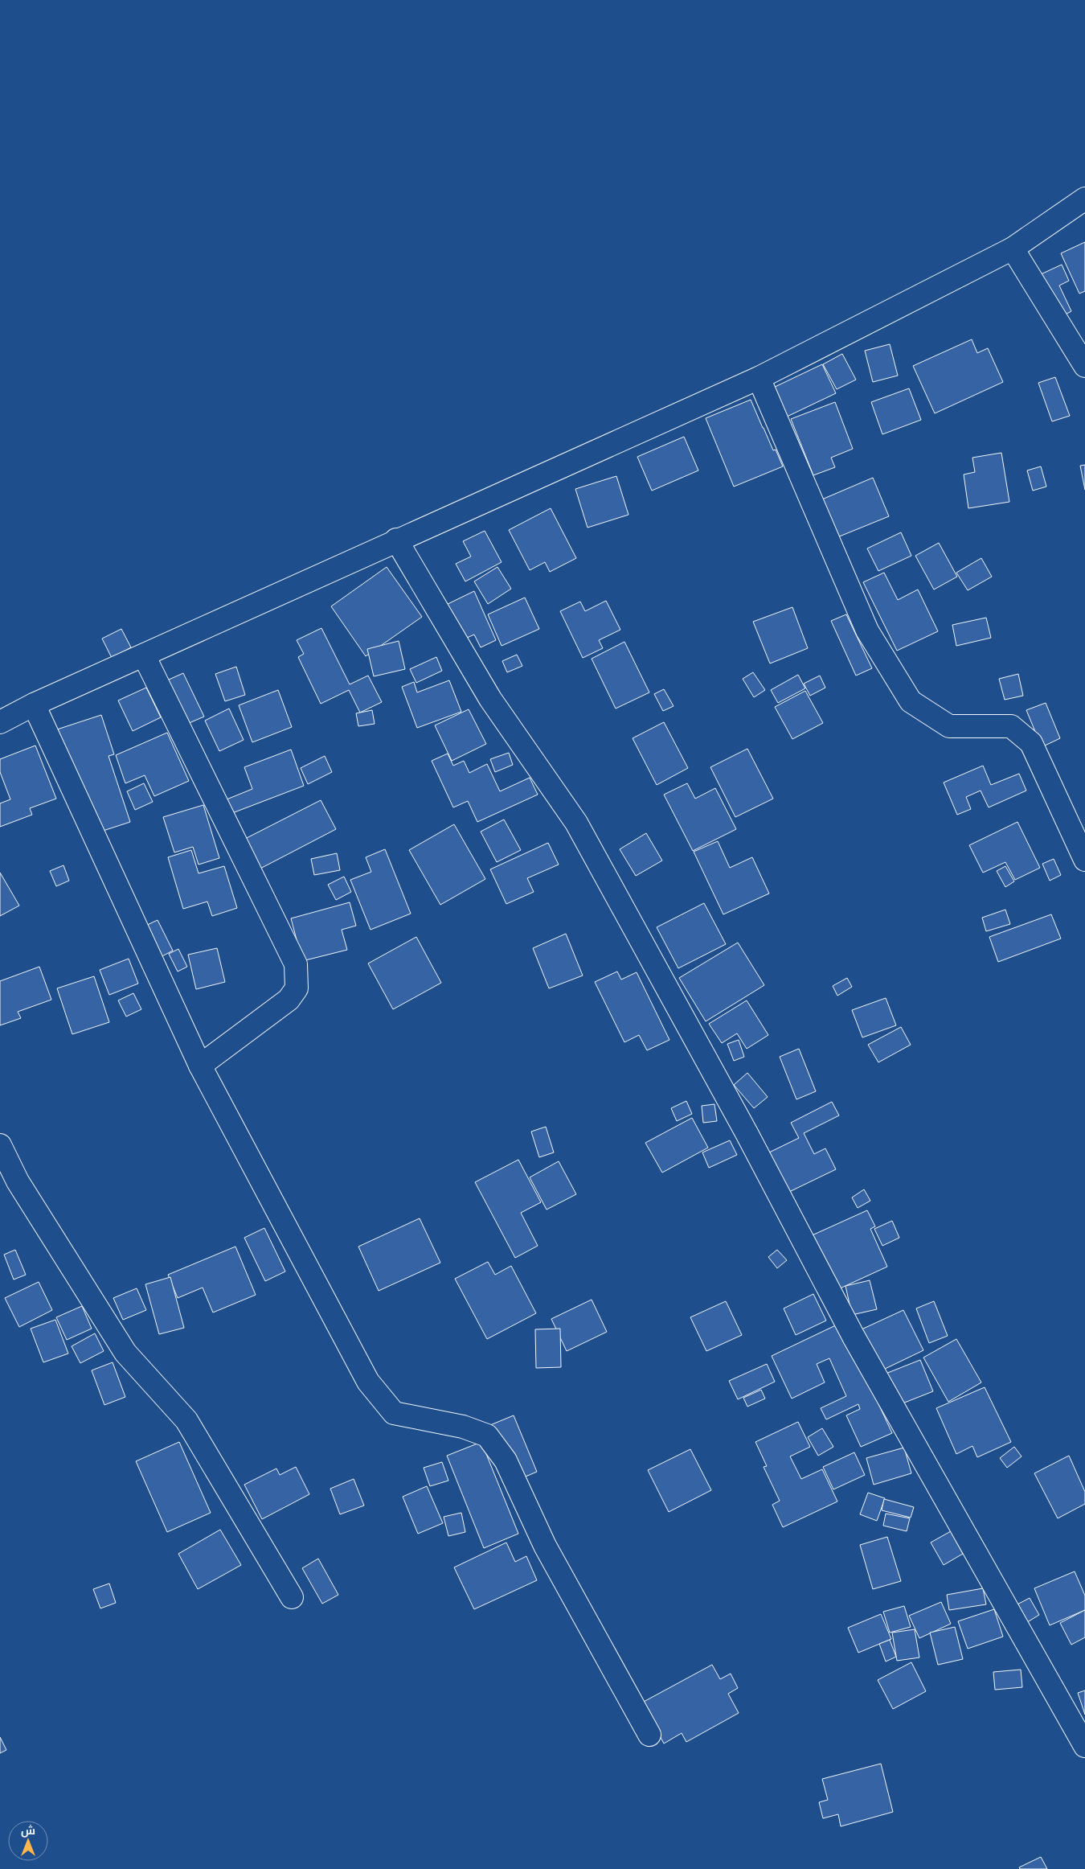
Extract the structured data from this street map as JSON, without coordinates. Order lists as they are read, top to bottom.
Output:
{
  "north": "top"
}
